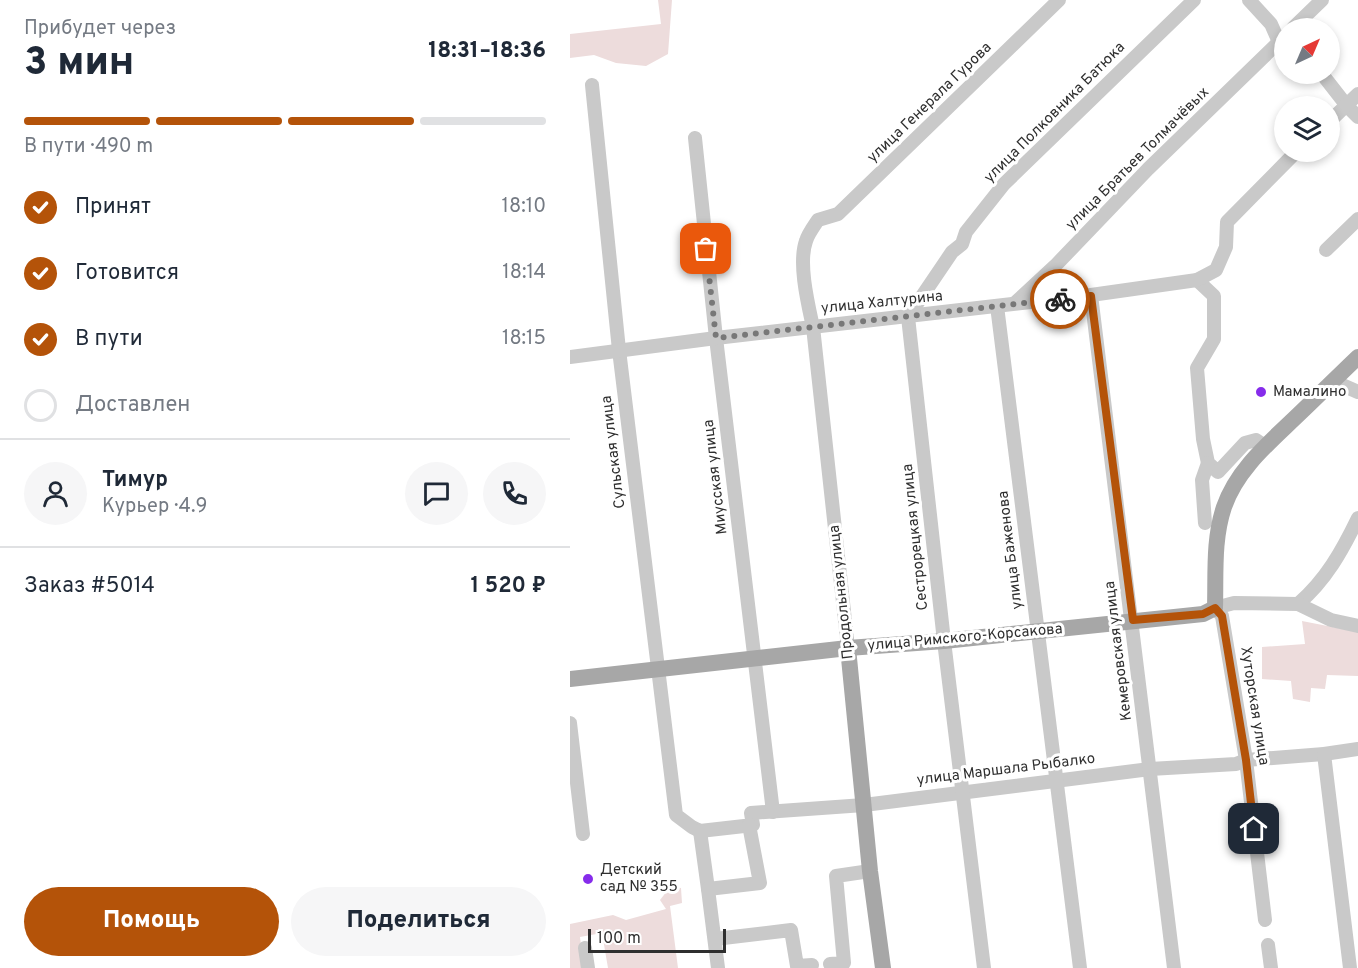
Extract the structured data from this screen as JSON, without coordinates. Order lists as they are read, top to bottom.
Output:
{
  "streets": {
    "main road": ["Продольная улица", "улица Римского-Корсакова"],
    "street": [
      "улица Генерала Гурова",
      "улица Полковника Батюка",
      "улица Братьев Толмачёвых",
      "улица Халтурина",
      "Сульская улица",
      "Миусская улица",
      "Сестрорецкая улица",
      "улица Баженова",
      "Кемеровская улица",
      "Хуторская улица",
      "улица Маршала Рыбалко"
    ]
  },
  "crossings": [
    ["улица Генерала Гурова", "Продольная улица"],
    ["улица Полковника Батюка", "улица Халтурина"],
    ["улица Полковника Батюка", "Сестрорецкая улица"],
    ["улица Братьев Толмачёвых", "улица Халтурина"],
    ["улица Халтурина", "Сульская улица"],
    ["улица Халтурина", "Миусская улица"],
    ["улица Халтурина", "Сестрорецкая улица"],
    ["улица Халтурина", "улица Баженова"],
    ["улица Халтурина", "Продольная улица"],
    ["улица Халтурина", "Кемеровская улица"],
    ["Сульская улица", "улица Римского-Корсакова"],
    ["Миусская улица", "улица Римского-Корсакова"],
    ["Миусская улица", "улица Маршала Рыбалко"],
    ["Сестрорецкая улица", "улица Римского-Корсакова"],
    ["Сестрорецкая улица", "улица Маршала Рыбалко"],
    ["улица Баженова", "улица Римского-Корсакова"],
    ["улица Баженова", "улица Маршала Рыбалко"],
    ["Продольная улица", "улица Римского-Корсакова"],
    ["Продольная улица", "улица Маршала Рыбалко"],
    ["улица Римского-Корсакова", "Кемеровская улица"],
    ["улица Римского-Корсакова", "Хуторская улица"],
    ["Кемеровская улица", "улица Маршала Рыбалко"],
    ["Хуторская улица", "улица Маршала Рыбалко"]
  ],
  "places": ["Мамалино", "Детский сад № 355"],
  "scale_bar": "100 m",
  "north": "top right",
  "page": {
    "heading": ["3 мин", "Прибудет через", "18:31–18:36"],
    "panel": [
      "Тимур",
      "Курьер · 4.9",
      "Заказ #5014",
      "1 520 ₽"
    ],
    "bar": "В пути · 490 m",
    "list": [
      ["Принят", "18:10"],
      ["Готовится", "18:14"],
      ["В пути", "18:15"],
      "Доставлен"
    ],
    "buttons": ["Помощь", "Поделиться"],
    "scale": "100 m"
  }
}
